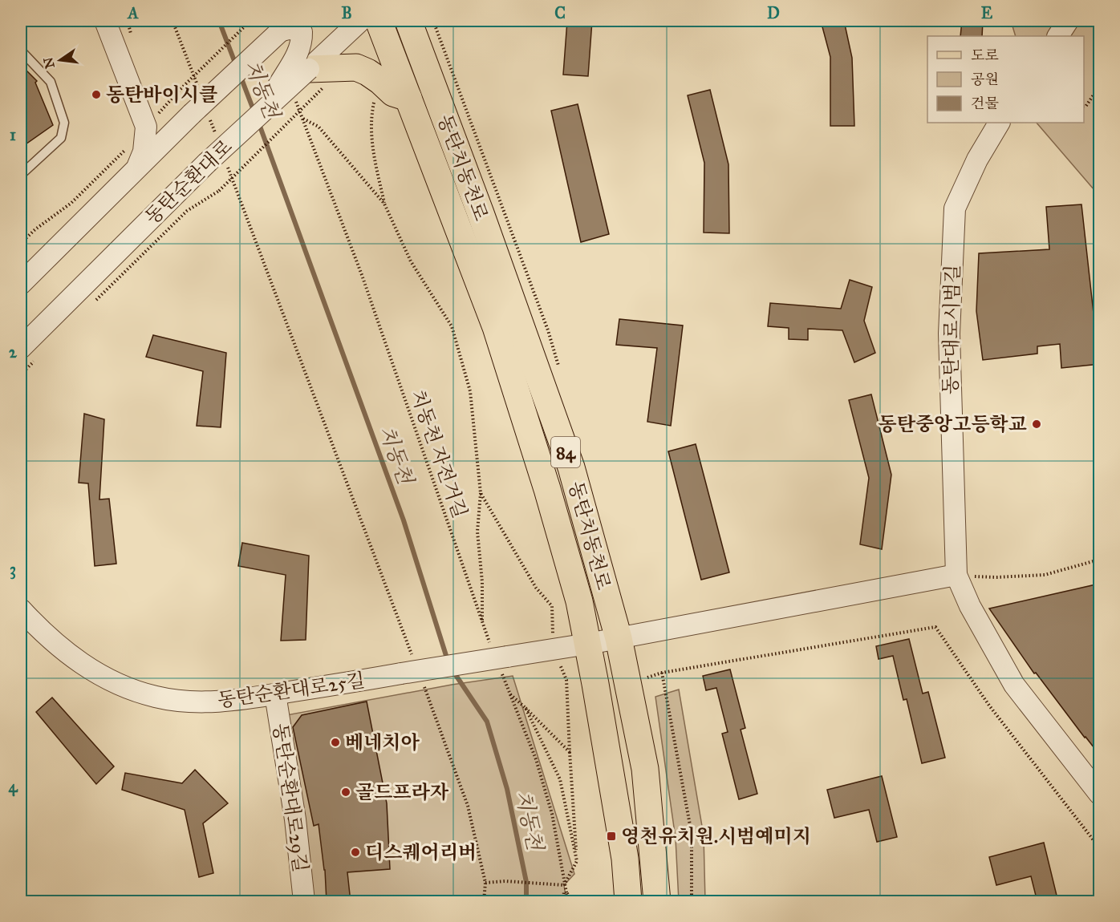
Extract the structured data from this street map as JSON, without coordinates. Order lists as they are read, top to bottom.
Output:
{
  "streets": {
    "main road": ["동탄치동천로", "84"],
    "street": [
      "동탄순환대로",
      "동탄대로시범길",
      "동탄순환대로25길",
      "동탄순환대로29길"
    ],
    "path": ["치동천 자전거길"]
  },
  "crossings": [
    ["동탄치동천로", "동탄순환대로25길"],
    ["동탄대로시범길", "동탄순환대로25길"],
    ["치동천 자전거길", "동탄순환대로25길"],
    ["동탄순환대로25길", "동탄순환대로29길"]
  ],
  "water": ["치동천"],
  "places": {
    "other": [
      "동탄바이시클",
      "동탄중앙고등학교",
      "베네치아",
      "골드프라자",
      "디스퀘어리버"
    ],
    "transit": ["영천유치원.시범예미지"]
  },
  "legend": ["도로", "공원", "건물"],
  "north": "left",
  "grid": {
    "columns": [
      "A",
      "B",
      "C",
      "D",
      "E"
    ],
    "rows": [
      "1",
      "2",
      "3",
      "4"
    ]
  }
}
